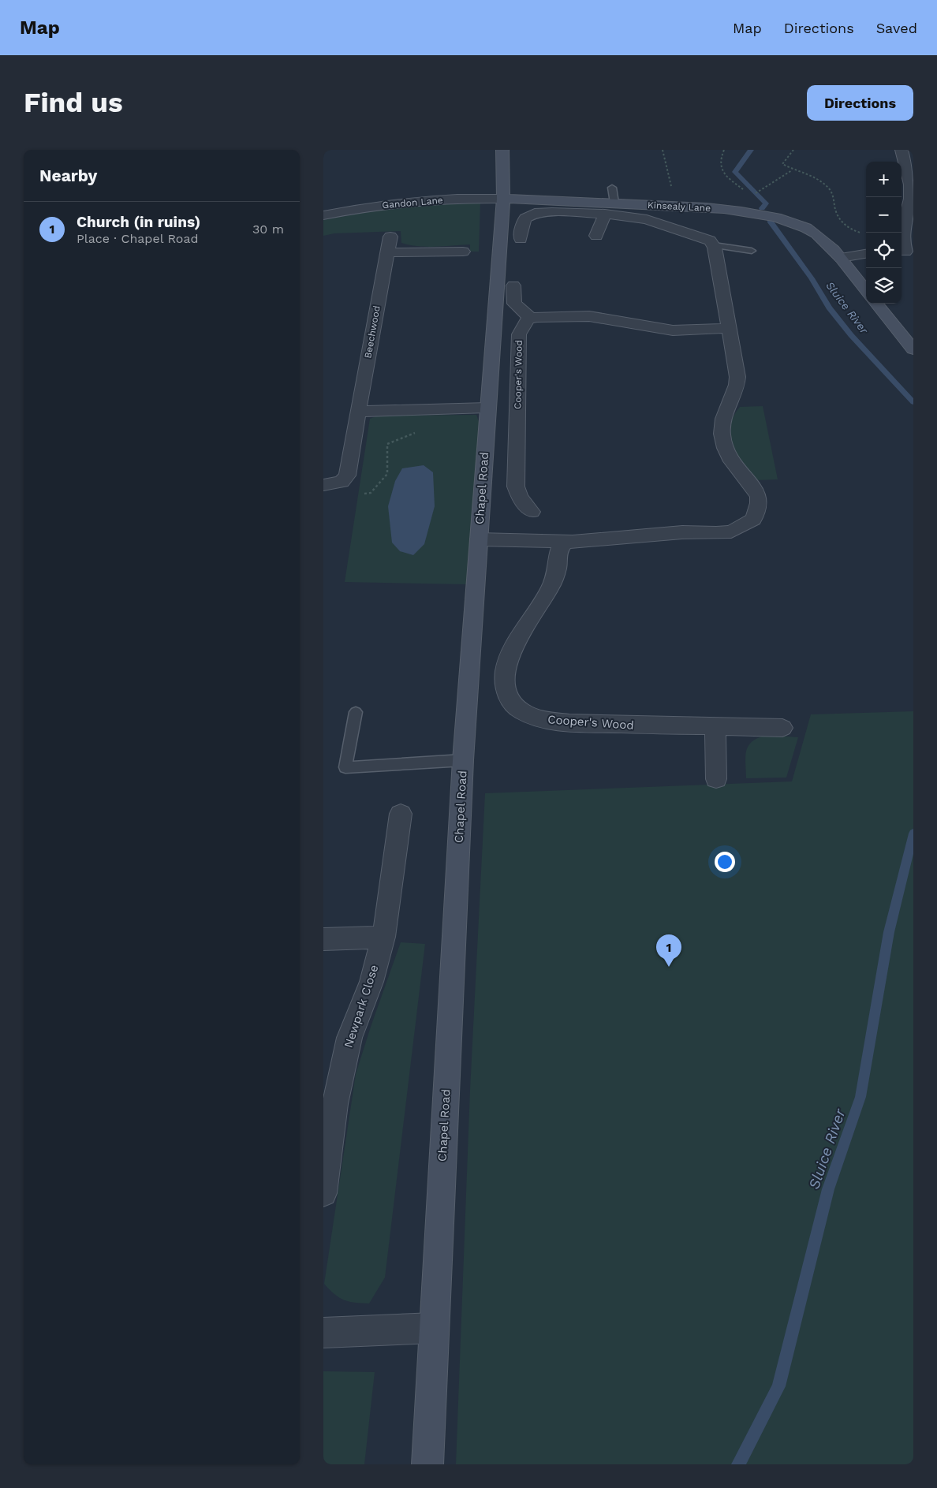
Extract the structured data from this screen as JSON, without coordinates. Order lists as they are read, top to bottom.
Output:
{
  "streets": {
    "street": [
      "Gandon Lane",
      "Kinsealy Lane",
      "Beechwood",
      "Cooper's Wood",
      "Chapel Road",
      "Newpark Close"
    ]
  },
  "crossings": [
    ["Gandon Lane", "Kinsealy Lane"],
    ["Gandon Lane", "Chapel Road"],
    ["Kinsealy Lane", "Chapel Road"]
  ],
  "water": ["Sluice River"],
  "page": {
    "header": "Map",
    "nav": ["Map", "Directions", "Saved"],
    "buttons": "Directions",
    "title": "Find us",
    "heading": "Nearby",
    "map_buttons": ["+", "−"],
    "list": [
      {
        "mark": "1",
        "name": "Church (in ruins)",
        "note": "Place · Chapel Road",
        "value": "30 m"
      }
    ],
    "pins": "1"
  }
}
